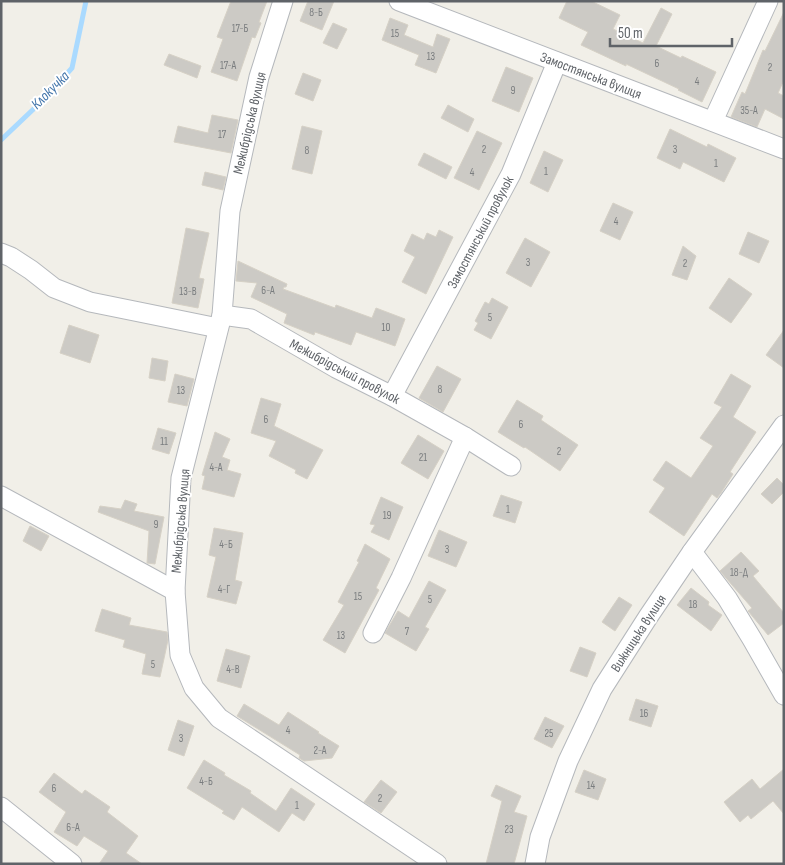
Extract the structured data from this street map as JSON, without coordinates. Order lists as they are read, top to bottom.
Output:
{
  "streets": {
    "street": [
      "Замостянська вулиця",
      "Межибрідська вулиця",
      "Замостянський провулок",
      "Межибрідський провулок",
      "Вижницька вулиця"
    ]
  },
  "crossings": [
    ["Замостянська вулиця", "Замостянський провулок"],
    ["Межибрідська вулиця", "Межибрідський провулок"],
    ["Замостянський провулок", "Межибрідський провулок"]
  ],
  "water": ["Клокучка"],
  "house_numbers": [
    "8-Б",
    "17-Б",
    "15",
    "13",
    "6",
    "17-А",
    "2",
    "4",
    "9",
    "35-А",
    "17",
    "2",
    "3",
    "8",
    "1",
    "1",
    "4",
    "4",
    "3",
    "2",
    "6-А",
    "13-В",
    "5",
    "10",
    "8",
    "13",
    "6",
    "6",
    "11",
    "2",
    "21",
    "4-А",
    "1",
    "19",
    "9",
    "4-Б",
    "3",
    "18-Д",
    "4-Г",
    "15",
    "5",
    "18",
    "7",
    "13",
    "5",
    "4-В",
    "16",
    "4",
    "25",
    "3",
    "2-А",
    "4-Б",
    "14",
    "6",
    "2",
    "1",
    "6-А",
    "23"
  ],
  "scale_bar": "50 m"
}
